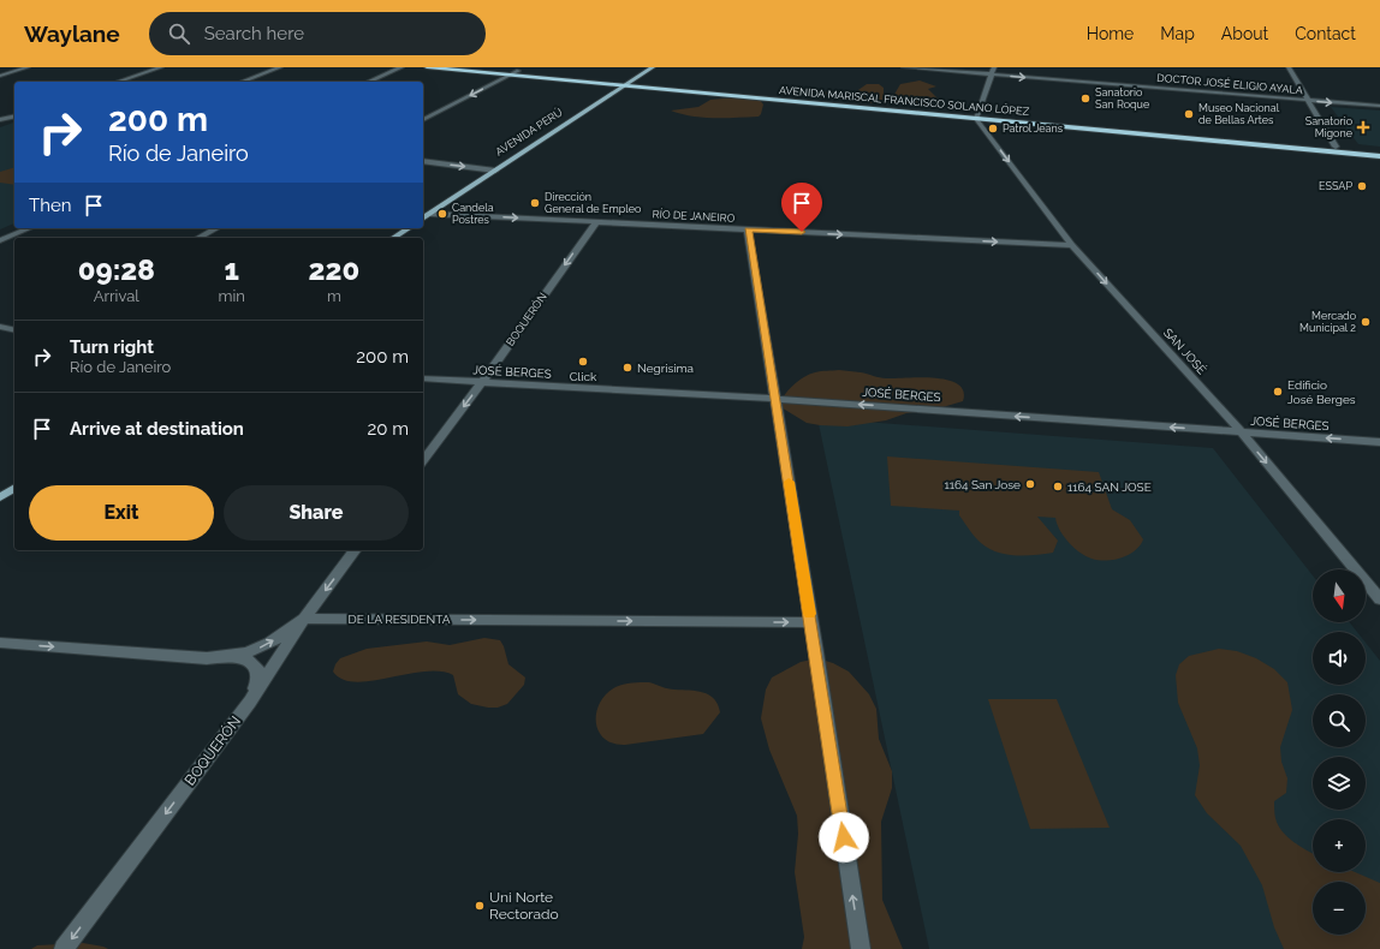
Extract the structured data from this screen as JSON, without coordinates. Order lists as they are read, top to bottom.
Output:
{
  "streets": {
    "highway": ["AVENIDA MARISCAL FRANCISCO SOLANO LÓPEZ"],
    "main road": ["AVENIDA PERÚ"],
    "street": [
      "DOCTOR JOSÉ ELIGIO AYALA",
      "RÍO DE JANEIRO",
      "BOQUERÓN",
      "SAN JOSÉ",
      "JOSÉ BERGES",
      "DE LA RESIDENTA"
    ]
  },
  "crossings": [
    ["AVENIDA MARISCAL FRANCISCO SOLANO LÓPEZ", "AVENIDA PERÚ"],
    ["AVENIDA MARISCAL FRANCISCO SOLANO LÓPEZ", "SAN JOSÉ"],
    ["AVENIDA PERÚ", "RÍO DE JANEIRO"],
    ["RÍO DE JANEIRO", "BOQUERÓN"],
    ["RÍO DE JANEIRO", "SAN JOSÉ"],
    ["BOQUERÓN", "JOSÉ BERGES"],
    ["BOQUERÓN", "DE LA RESIDENTA"],
    ["SAN JOSÉ", "JOSÉ BERGES"]
  ],
  "one_way": [
    "DOCTOR JOSÉ ELIGIO AYALA",
    "RÍO DE JANEIRO",
    "BOQUERÓN",
    "SAN JOSÉ",
    "JOSÉ BERGES",
    "DE LA RESIDENTA"
  ],
  "places": {
    "other": [
      "Sanatorio San Roque",
      "Museo Nacional de Bellas Artes",
      "Patrol Jeans",
      "ESSAP",
      "Dirección General de Empleo",
      "Candela Postres",
      "Mercado Municipal 2",
      "Click",
      "Negrisima",
      "Edificio José Berges",
      "1164 San Jose",
      "1164 SAN JOSE",
      "Uni Norte Rectorado"
    ],
    "health": ["Sanatorio Migone"]
  },
  "north": "bottom",
  "page": {
    "header": "Waylane",
    "search": "Search here",
    "nav": [
      "Home",
      "Map",
      "About",
      "Contact"
    ],
    "turn": ["200 m", "Río de Janeiro"],
    "then": "Then",
    "eta": [
      "09:28",
      "Arrival",
      "1",
      "min",
      "220",
      "m"
    ],
    "list": [
      {
        "name": "Turn right",
        "note": "Río de Janeiro",
        "value": "200 m"
      },
      {
        "name": "Arrive at destination",
        "value": "20 m"
      }
    ],
    "buttons": ["Exit", "Share"],
    "map_buttons": ["+", "−"]
  }
}
